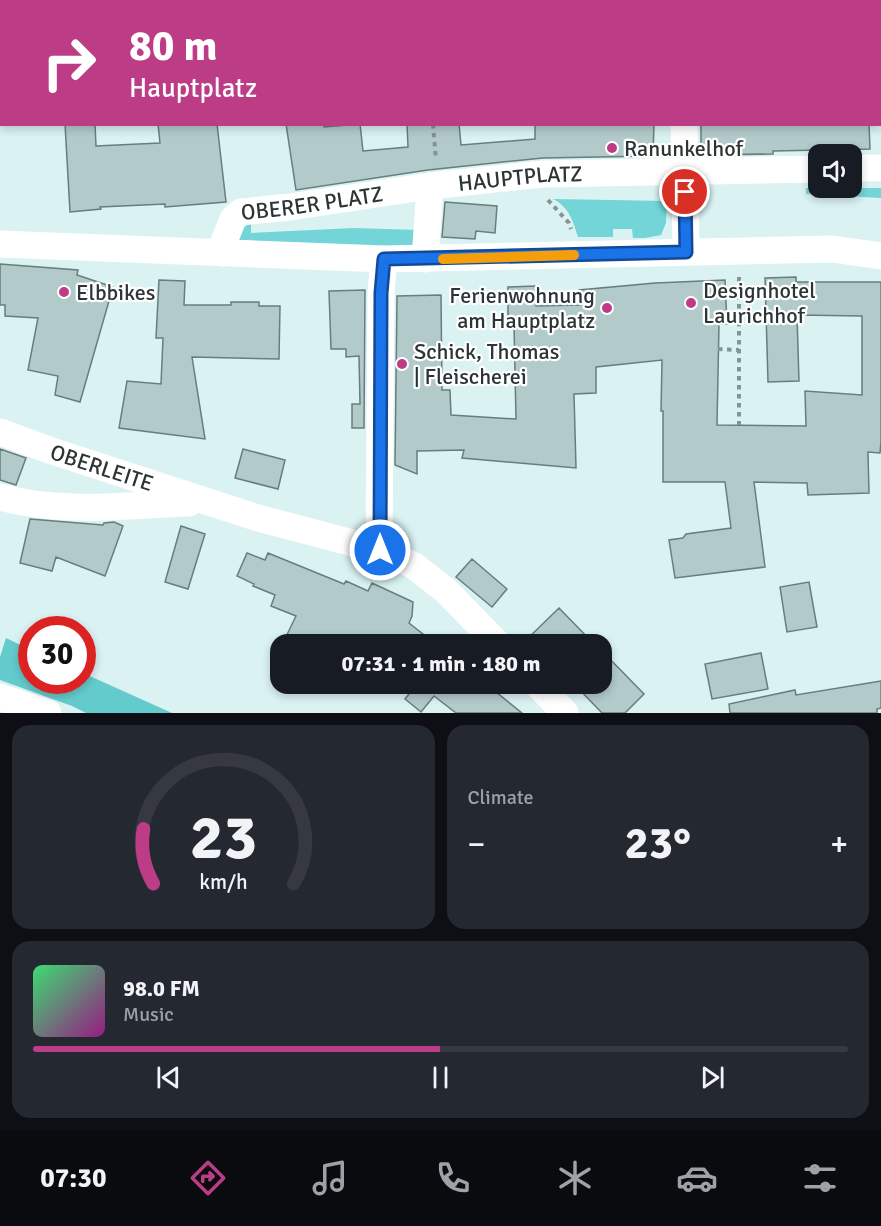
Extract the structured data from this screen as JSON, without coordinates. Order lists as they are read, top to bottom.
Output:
{
  "streets": {
    "street": ["HAUPTPLATZ", "OBERER PLATZ", "OBERLEITE"]
  },
  "crossings": [
    ["HAUPTPLATZ", "OBERER PLATZ"]
  ],
  "places": [
    "Ranunkelhof",
    "Elbbikes",
    "Designhotel Laurichhof",
    "Ferienwohnung am Hauptplatz",
    "Schick, Thomas | Fleischerei"
  ],
  "page": {
    "turn": ["80 m", "Hauptplatz"],
    "limit": "30",
    "trip": "07:31 · 1 min · 180 m",
    "tile": "Climate",
    "heat": ["−", "23°", "+"],
    "song": ["98.0 FM", "Music"],
    "tabs": "07:30",
    "gauge": ["23", "km/h"]
  }
}
